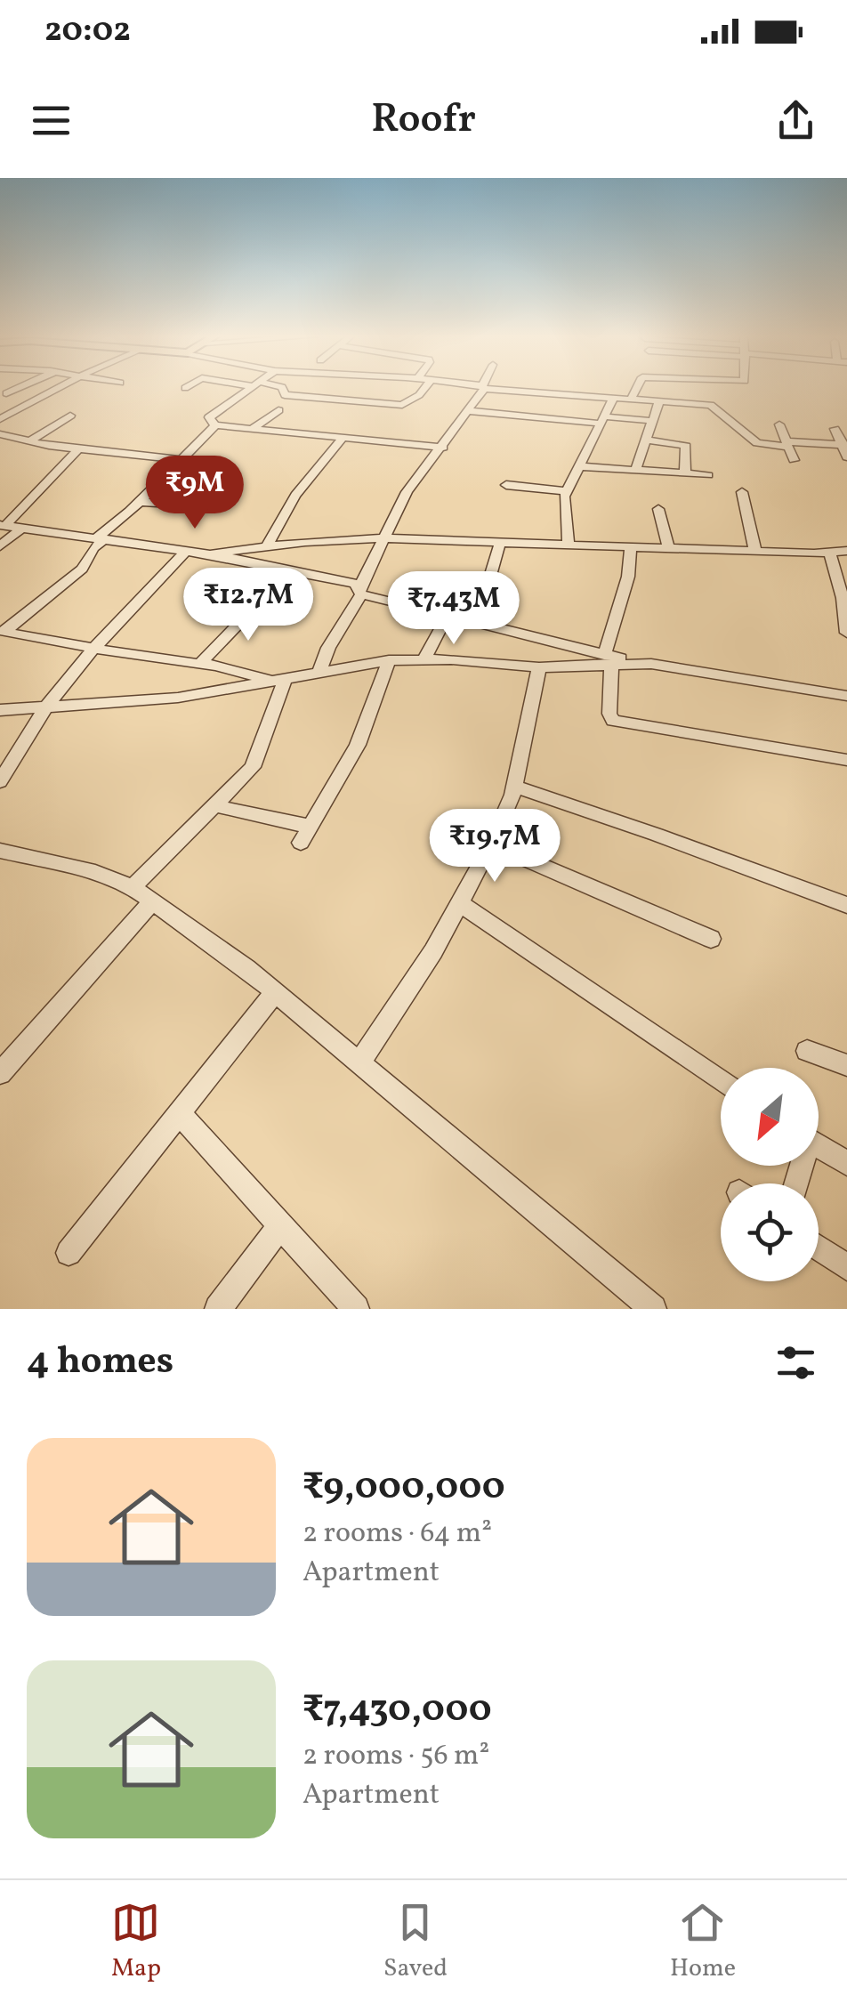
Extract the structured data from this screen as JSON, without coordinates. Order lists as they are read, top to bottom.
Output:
{
  "north": "bottom left",
  "page": {
    "status": "20:02",
    "header": "Roofr",
    "price": [
      "₹9M",
      "₹12.7M",
      "₹7.43M",
      "₹19.7M"
    ],
    "heading": "4 homes",
    "list": [
      {
        "name": "₹9,000,000",
        "note": "2 rooms · 64 m² · Apartment"
      },
      {
        "name": "₹7,430,000",
        "note": "2 rooms · 56 m² · Apartment"
      }
    ],
    "tabs": ["Map", "Saved", "Home"]
  }
}
